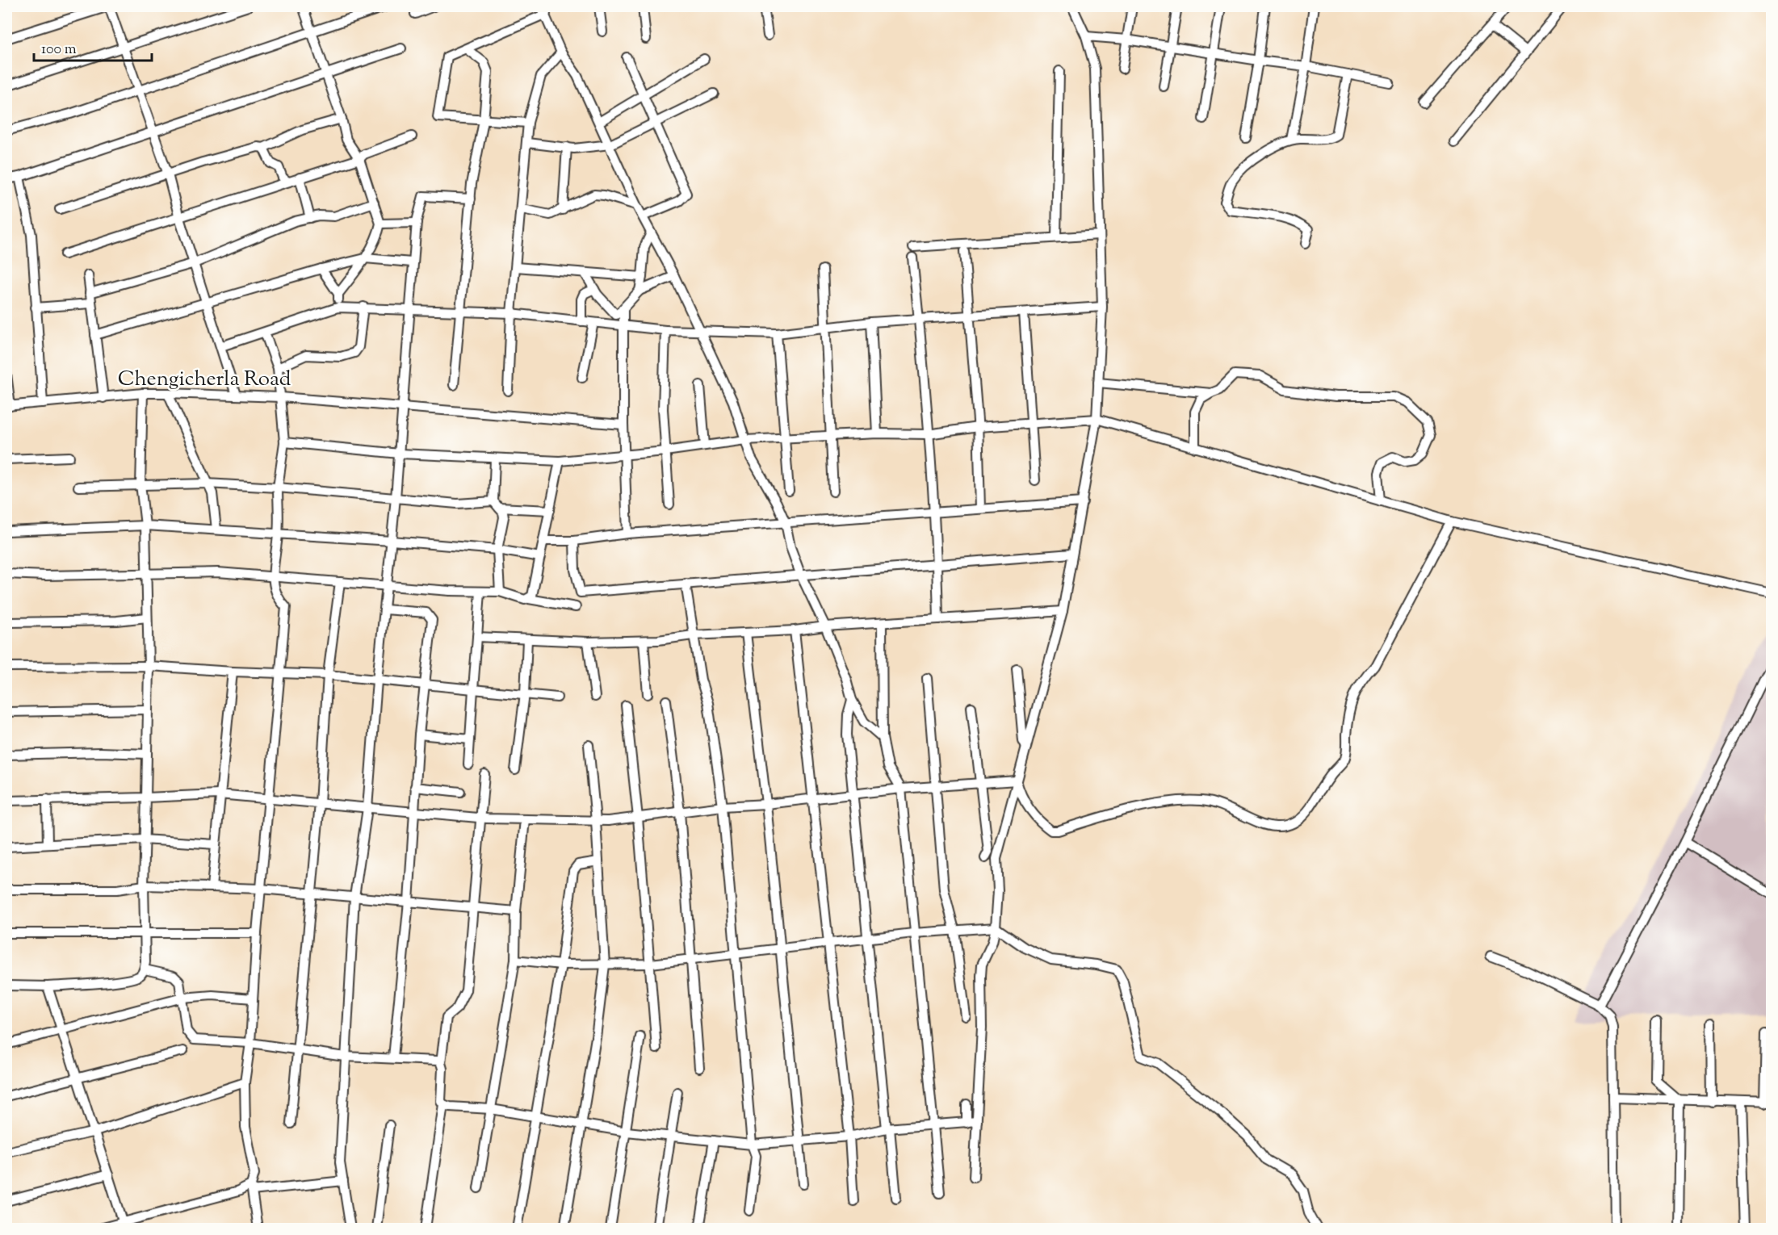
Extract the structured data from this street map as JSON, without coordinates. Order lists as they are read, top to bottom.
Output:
{
  "streets": {
    "street": ["Chengicherla Road"]
  },
  "scale_bar": "100 m"
}
